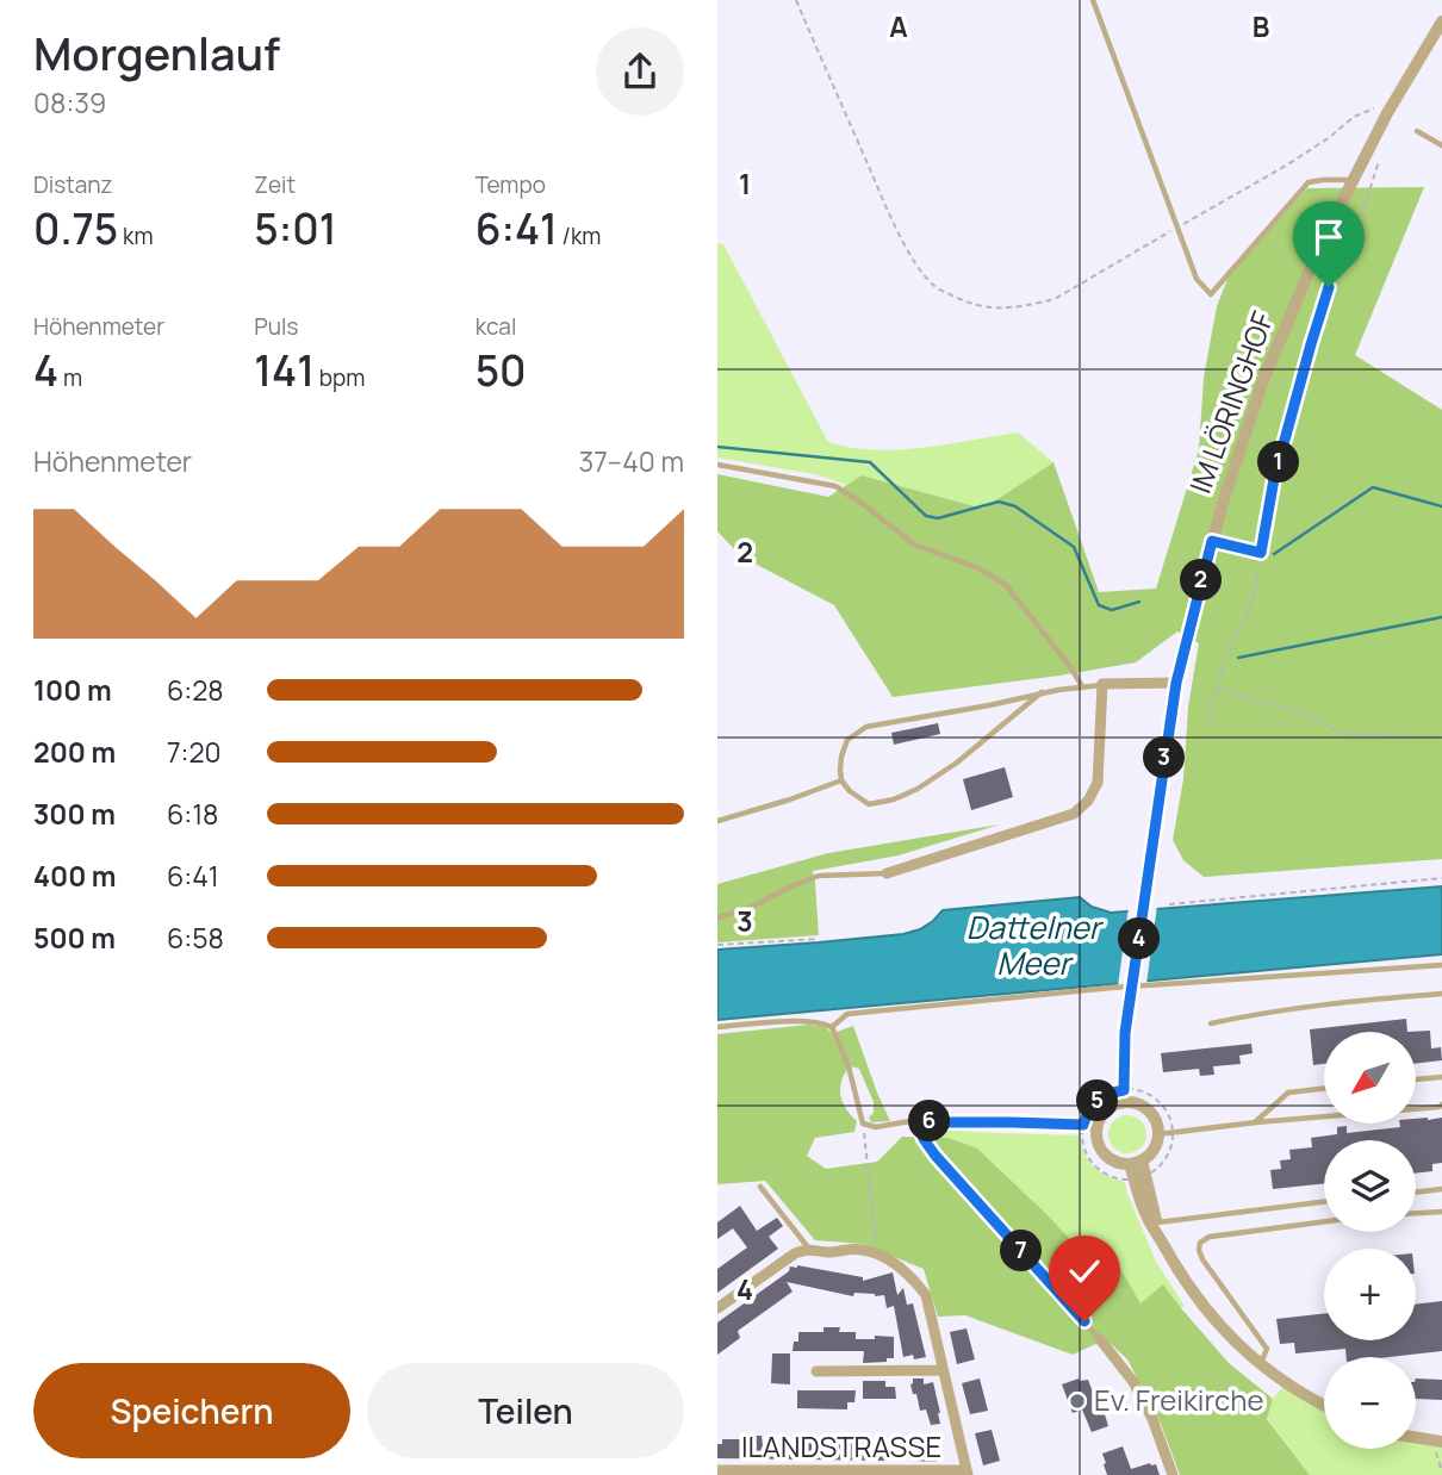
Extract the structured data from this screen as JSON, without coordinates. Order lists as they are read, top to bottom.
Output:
{
  "streets": {
    "street": ["IM LÖRINGHOF", "ILANDSTRASSE"]
  },
  "water": ["Dattelner Meer"],
  "places": ["Ev. Freikirche"],
  "north": "bottom left",
  "page": {
    "heading": ["Morgenlauf", "08:39"],
    "stats": [
      ["Distanz", "0.75 km"],
      ["Zeit", "5:01"],
      ["Tempo", "6:41 /km"],
      ["Höhenmeter", "4 m"],
      ["Puls", "141 bpm"],
      ["kcal", "50"]
    ],
    "chart": ["Höhenmeter", "37–40 m"],
    "pins": [
      "1",
      "2",
      "3",
      "4",
      "5",
      "6",
      "7"
    ],
    "list": [
      {
        "name": "100 m",
        "note": "6:28"
      },
      {
        "name": "200 m",
        "note": "7:20"
      },
      {
        "name": "300 m",
        "note": "6:18"
      },
      {
        "name": "400 m",
        "note": "6:41"
      },
      {
        "name": "500 m",
        "note": "6:58"
      }
    ],
    "map_buttons": ["+", "−"],
    "buttons": ["Speichern", "Teilen"]
  },
  "grid": {
    "columns": ["A", "B"],
    "rows": [
      "1",
      "2",
      "3",
      "4"
    ]
  }
}
